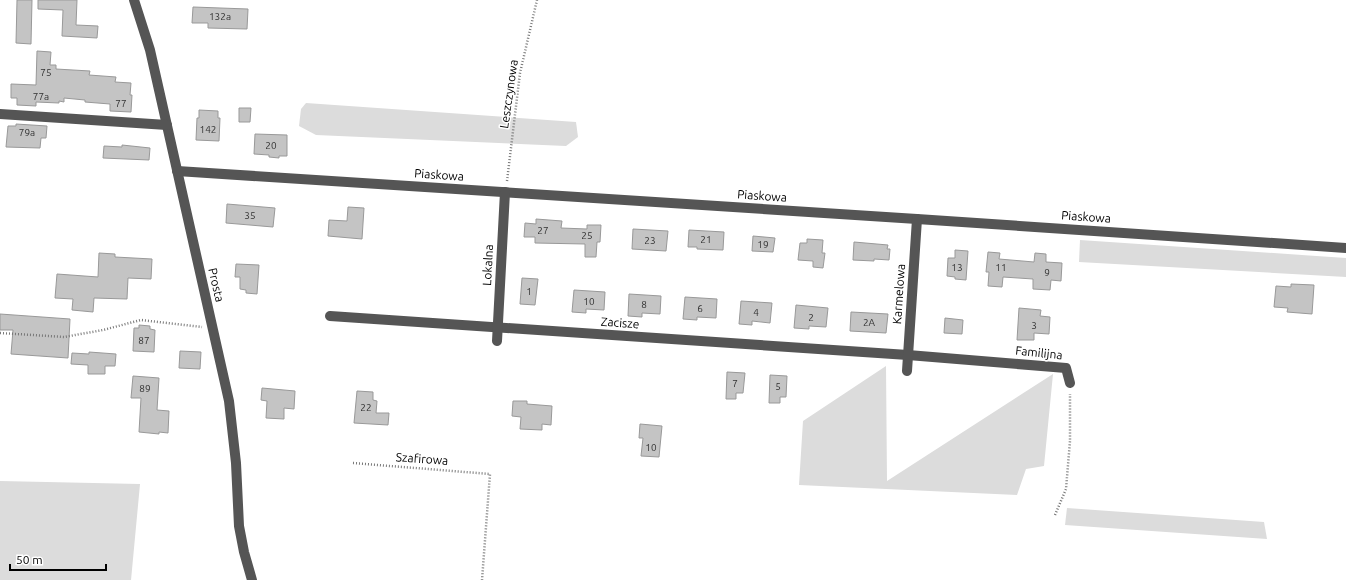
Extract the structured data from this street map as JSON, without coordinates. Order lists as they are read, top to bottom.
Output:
{
  "streets": {
    "street": [
      "Piaskowa",
      "Lokalna",
      "Prosta",
      "Karmelowa",
      "Zacisze",
      "Familijna"
    ],
    "path": ["Leszczynowa", "Szafirowa"]
  },
  "crossings": [
    ["Leszczynowa", "Piaskowa"],
    ["Leszczynowa", "Lokalna"],
    ["Piaskowa", "Lokalna"],
    ["Piaskowa", "Prosta"],
    ["Piaskowa", "Karmelowa"],
    ["Lokalna", "Zacisze"],
    ["Karmelowa", "Zacisze"],
    ["Karmelowa", "Familijna"],
    ["Zacisze", "Familijna"]
  ],
  "house_numbers": [
    "132a",
    "75",
    "77a",
    "77",
    "142",
    "79a",
    "20",
    "35",
    "27",
    "25",
    "21",
    "23",
    "19",
    "13",
    "11",
    "9",
    "1",
    "10",
    "8",
    "6",
    "4",
    "2",
    "2A",
    "3",
    "87",
    "7",
    "5",
    "89",
    "22",
    "10"
  ],
  "scale_bar": "50 m"
}
